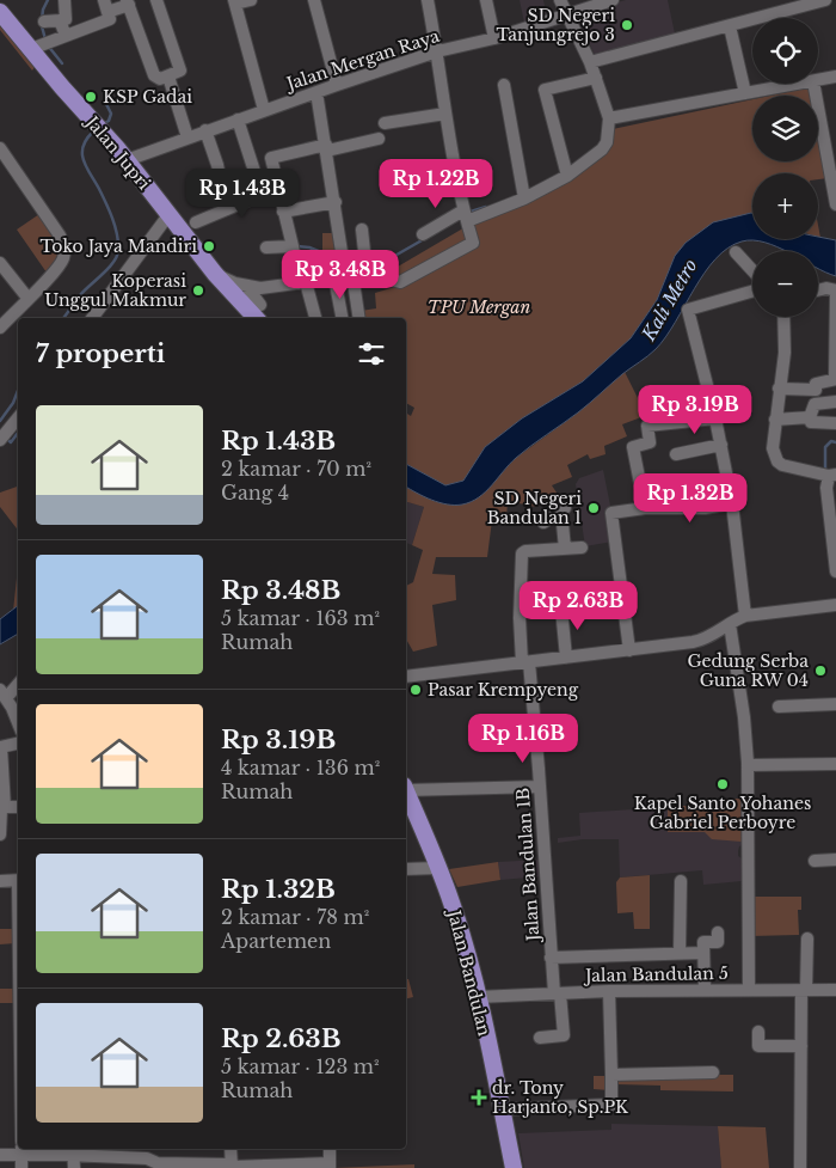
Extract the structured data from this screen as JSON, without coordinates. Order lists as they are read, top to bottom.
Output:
{
  "streets": {
    "main road": ["Jalan Jupri", "Jalan Bandulan"],
    "street": ["Jalan Mergan Raya", "Jalan Bandulan 1B", "Jalan Bandulan 5"]
  },
  "crossings": [
    ["Jalan Mergan Raya", "Jalan Jupri"],
    ["Jalan Bandulan 1B", "Jalan Bandulan 5"],
    ["Jalan Bandulan", "Jalan Bandulan 5"]
  ],
  "water": ["Kali Metro"],
  "parks": ["TPU Mergan"],
  "places": {
    "other": [
      "SD Negeri Tanjungrejo 3",
      "KSP Gadai",
      "Toko Jaya Mandiri",
      "Koperasi Unggul Makmur",
      "SD Negeri Bandulan 1",
      "Gedung Serba Guna RW 04",
      "Pasar Krempyeng",
      "Kapel Santo Yohanes Gabriel Perboyre"
    ],
    "health": ["dr. Tony Harjanto, Sp.PK"]
  },
  "page": {
    "map_buttons": ["+", "−"],
    "price": [
      "Rp 1.22B",
      "Rp 1.43B",
      "Rp 3.48B",
      "Rp 3.19B",
      "Rp 1.32B",
      "Rp 2.63B",
      "Rp 1.16B"
    ],
    "heading": "7 properti",
    "list": [
      {
        "name": "Rp 1.43B",
        "note": "2 kamar · 70 m² · Gang 4"
      },
      {
        "name": "Rp 3.48B",
        "note": "5 kamar · 163 m² · Rumah"
      },
      {
        "name": "Rp 3.19B",
        "note": "4 kamar · 136 m² · Rumah"
      },
      {
        "name": "Rp 1.32B",
        "note": "2 kamar · 78 m² · Apartemen"
      },
      {
        "name": "Rp 2.63B",
        "note": "5 kamar · 123 m² · Rumah"
      }
    ]
  }
}
